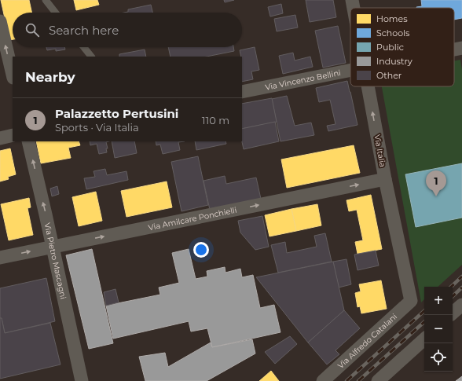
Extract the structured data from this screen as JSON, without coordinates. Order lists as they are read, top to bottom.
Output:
{
  "streets": {
    "street": [
      "Via Vincenzo Bellini",
      "Via Italia",
      "Via Amilcare Ponchielli",
      "Via Pietro Mascagni",
      "Via Alfredo Catalani"
    ]
  },
  "crossings": [
    ["Via Italia", "Via Amilcare Ponchielli"],
    ["Via Italia", "Via Alfredo Catalani"],
    ["Via Amilcare Ponchielli", "Via Pietro Mascagni"]
  ],
  "one_way": ["Via Italia", "Via Amilcare Ponchielli", "Via Pietro Mascagni"],
  "legend": [
    "Homes",
    "Schools",
    "Public",
    "Industry",
    "Other"
  ],
  "page": {
    "search": "Search here",
    "heading": "Nearby",
    "list": [
      {
        "mark": "1",
        "name": "Palazzetto Pertusini",
        "note": "Sports · Via Italia",
        "value": "110 m"
      }
    ],
    "pins": "1",
    "map_buttons": ["+", "−"]
  }
}
